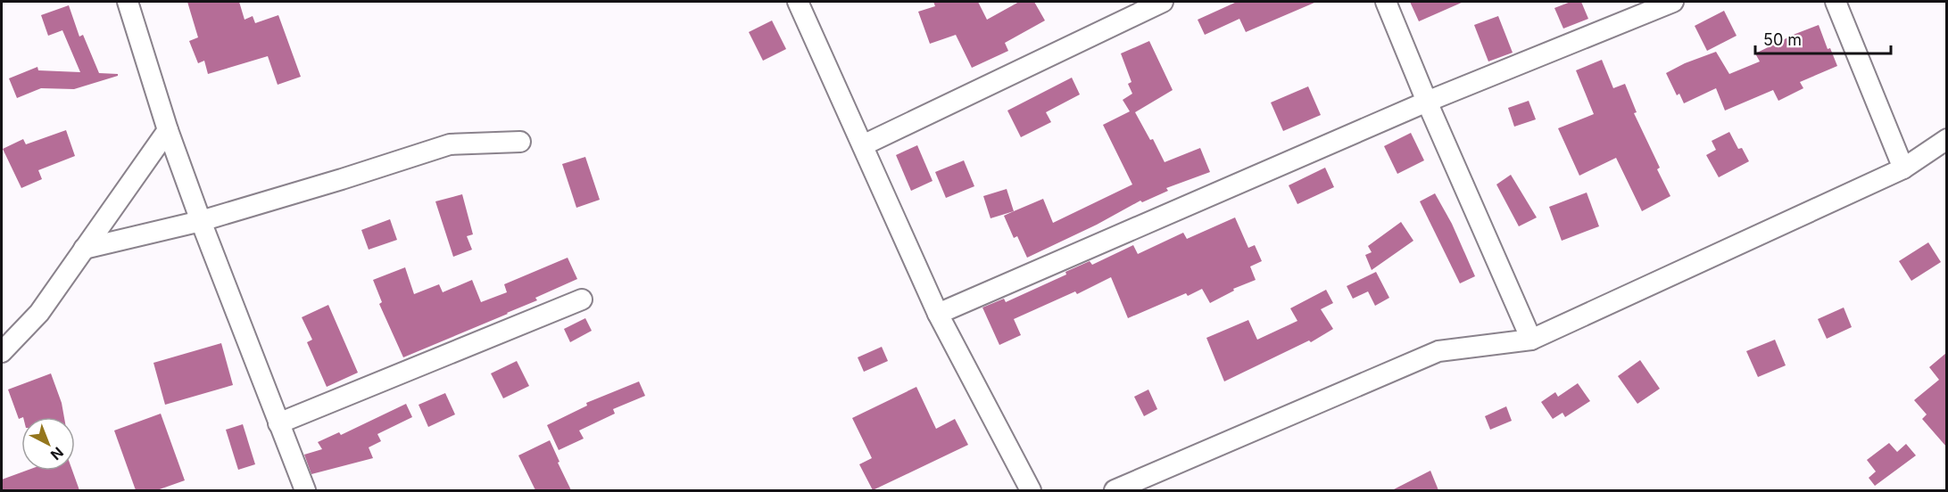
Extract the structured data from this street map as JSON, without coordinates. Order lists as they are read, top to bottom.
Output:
{
  "scale_bar": "50 m",
  "north": "bottom right"
}
